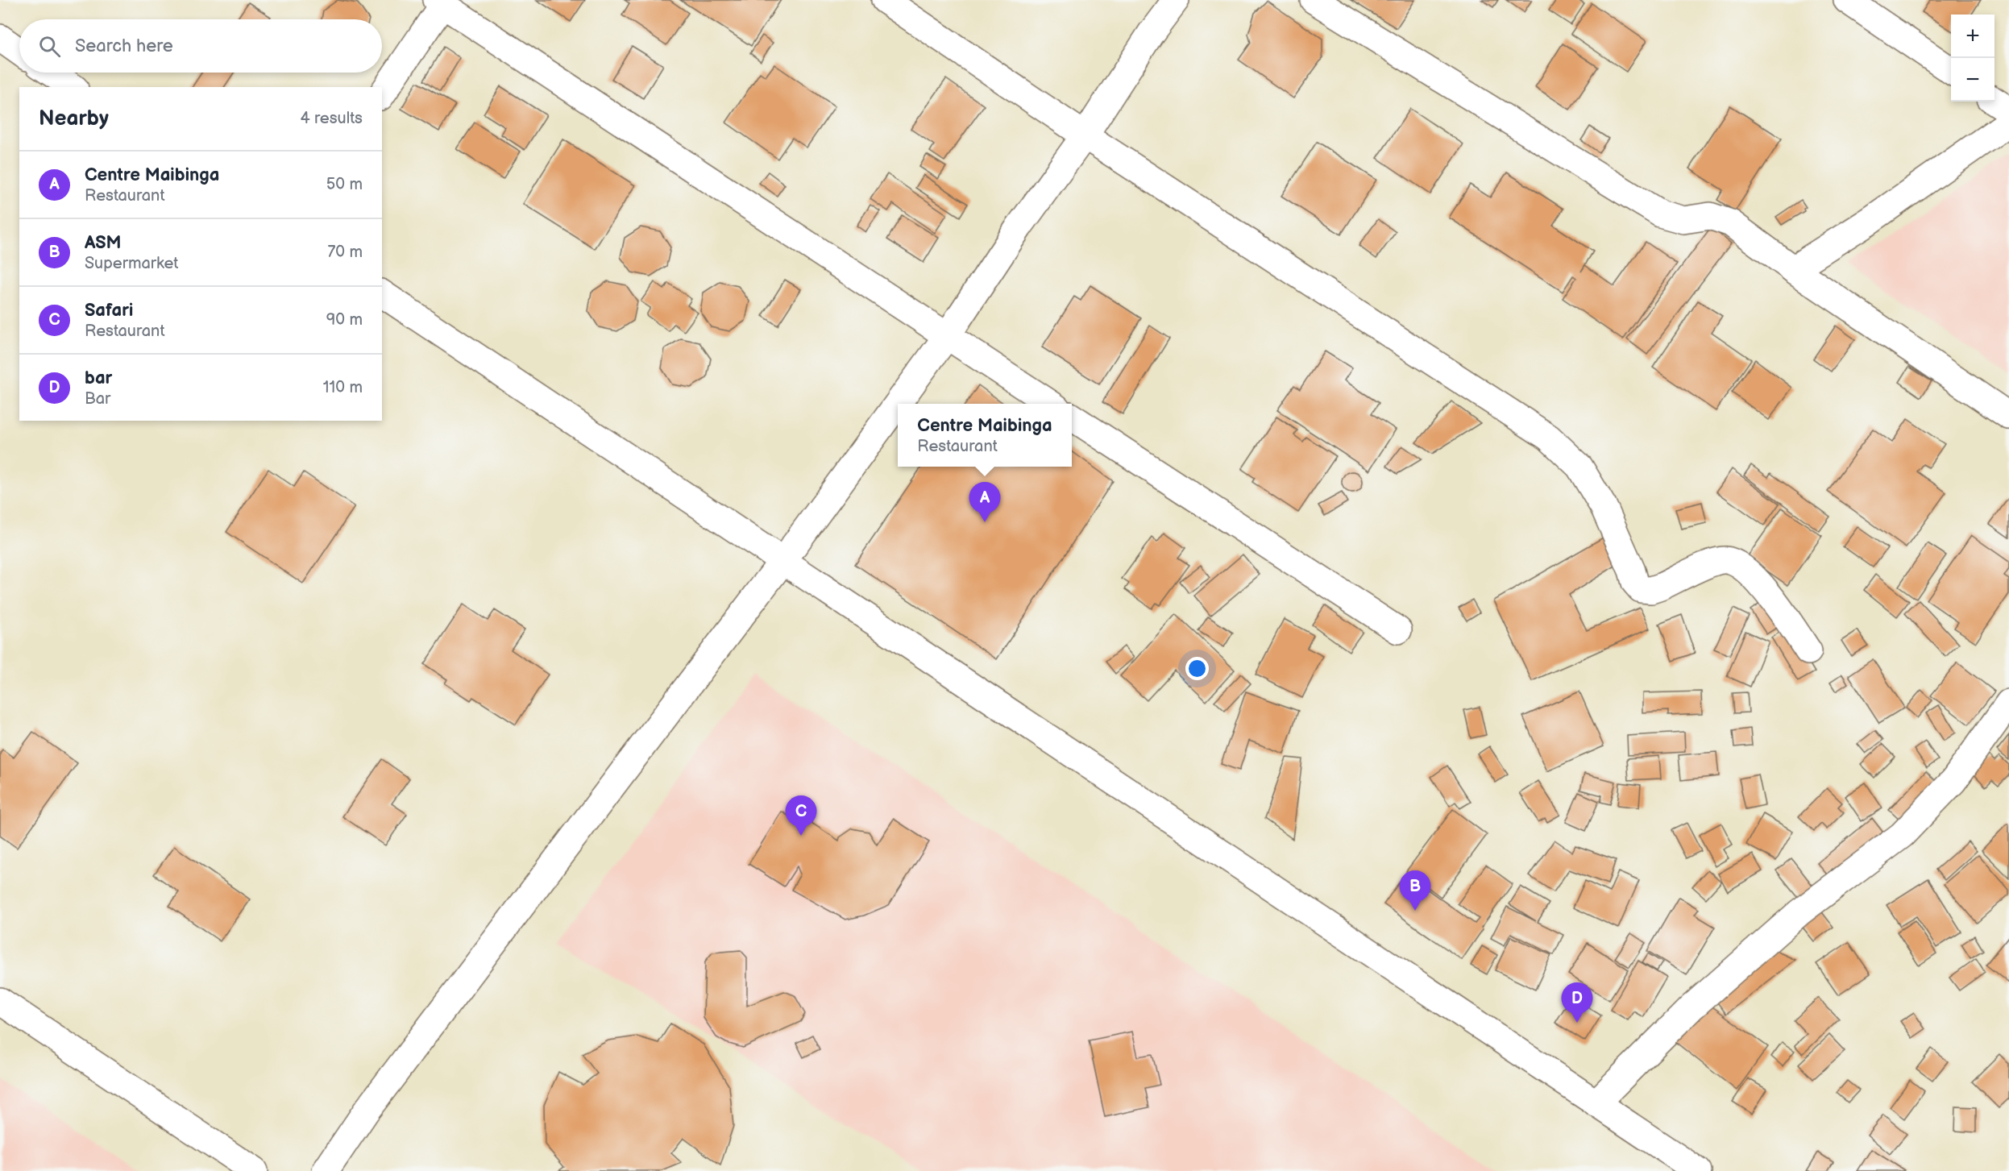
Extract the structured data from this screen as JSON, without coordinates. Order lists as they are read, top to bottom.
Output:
{
  "page": {
    "map_buttons": ["+", "−"],
    "search": "Search here",
    "heading": ["Nearby", "4 results"],
    "list": [
      {
        "mark": "A",
        "name": "Centre Maibinga",
        "note": "Restaurant",
        "value": "50 m"
      },
      {
        "mark": "B",
        "name": "ASM",
        "note": "Supermarket",
        "value": "70 m"
      },
      {
        "mark": "C",
        "name": "Safari",
        "note": "Restaurant",
        "value": "90 m"
      },
      {
        "mark": "D",
        "name": "bar",
        "note": "Bar",
        "value": "110 m"
      }
    ],
    "popup": ["Centre Maibinga", "Restaurant"],
    "pins": [
      "A",
      "C",
      "B",
      "D"
    ]
  }
}
